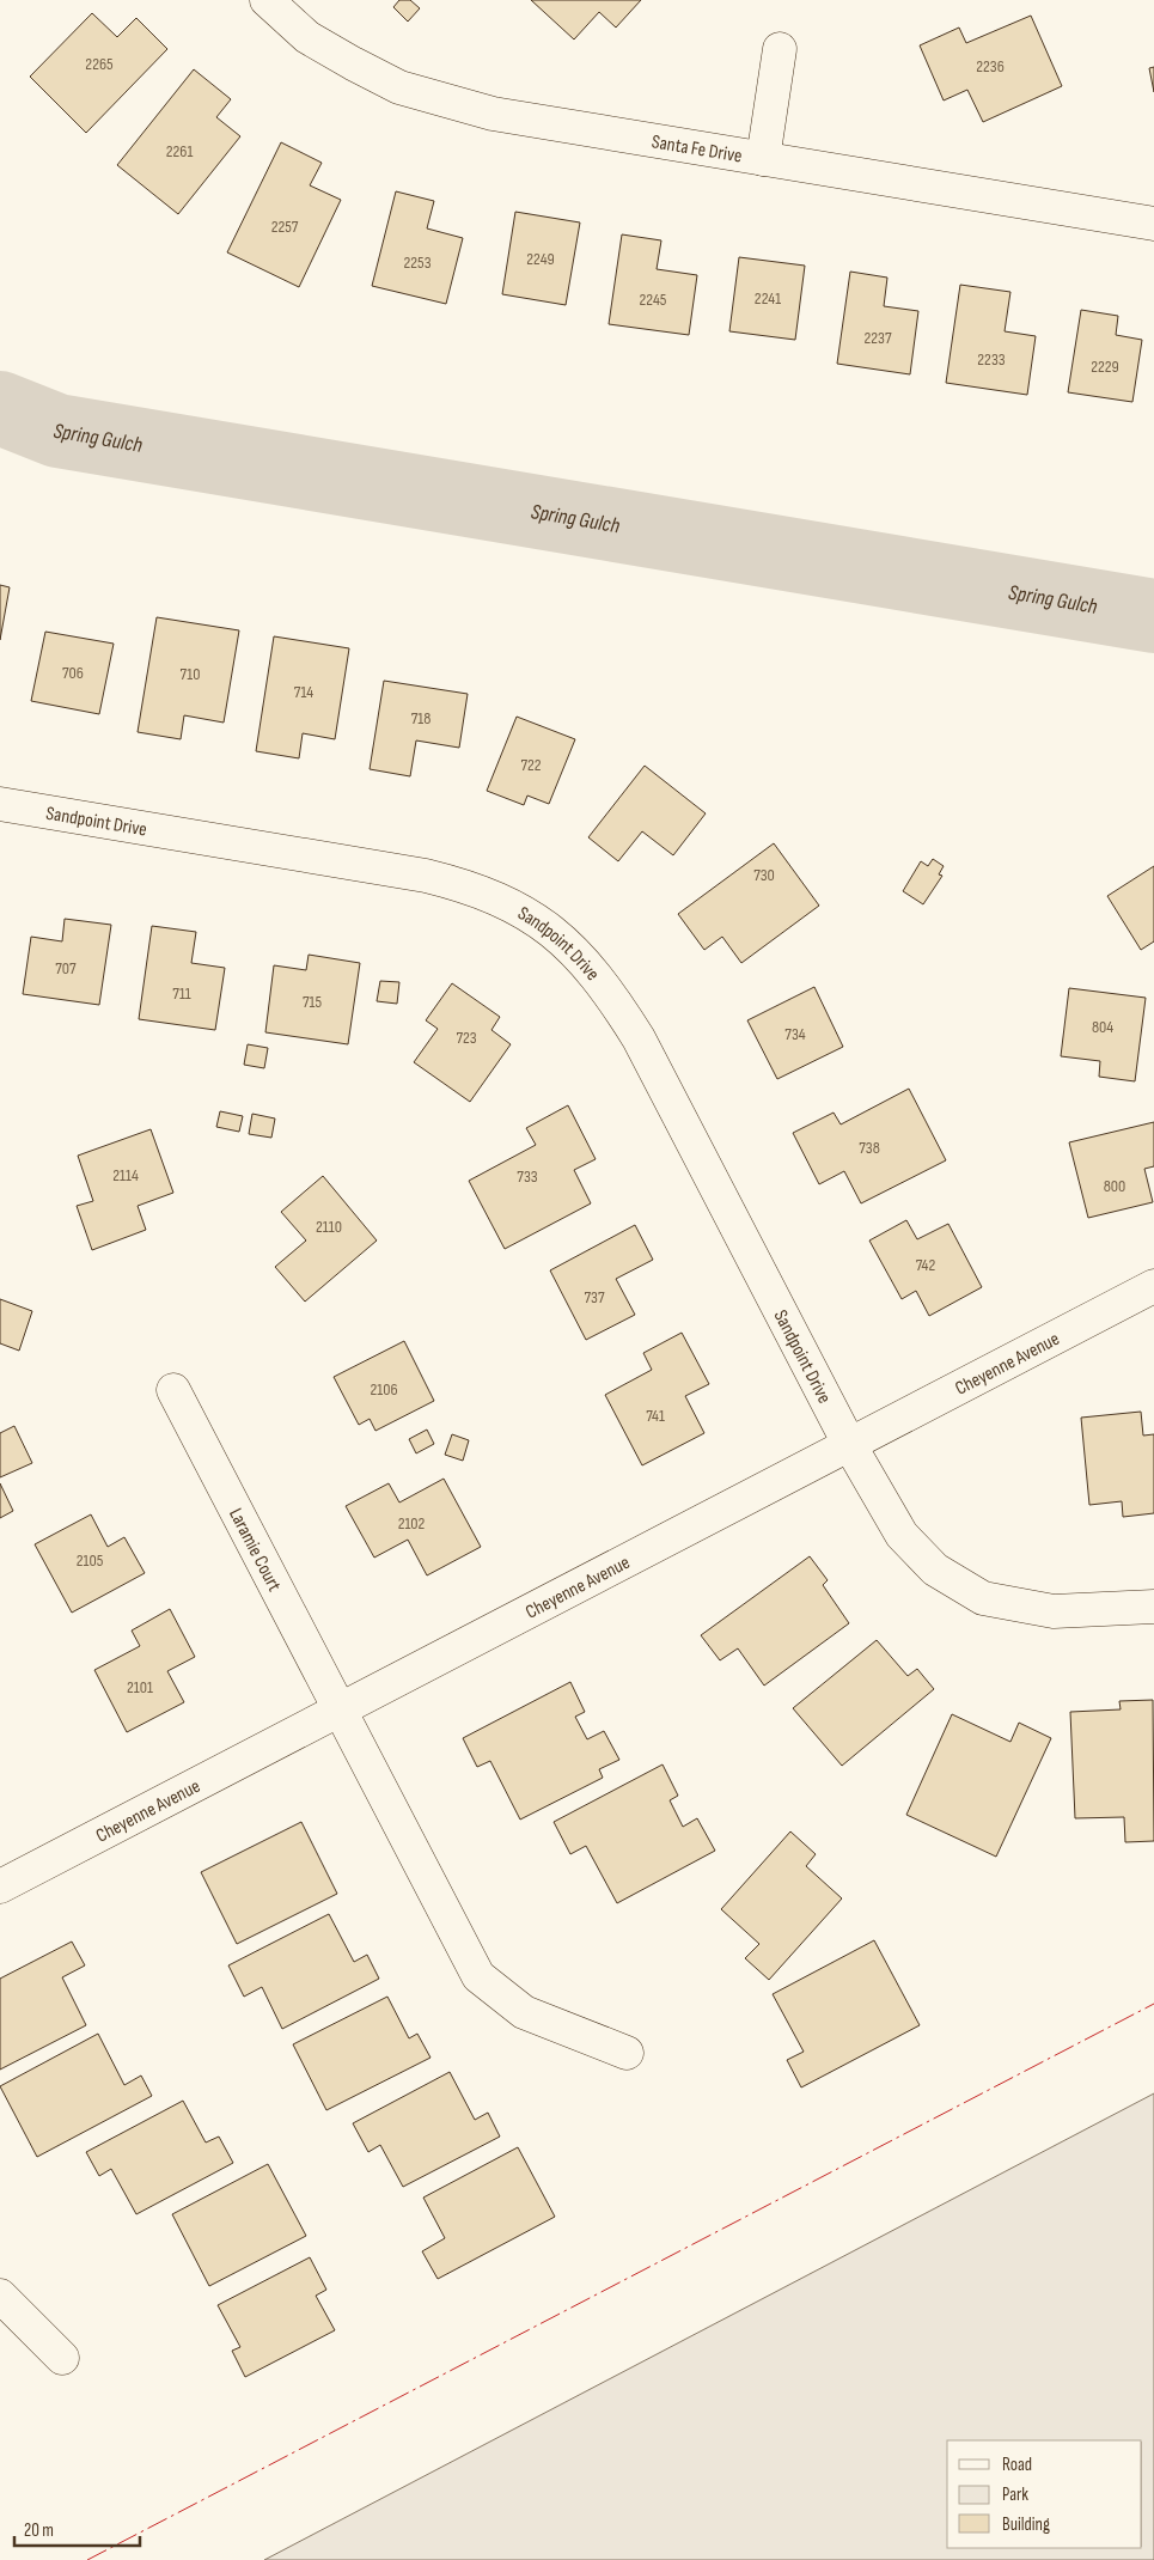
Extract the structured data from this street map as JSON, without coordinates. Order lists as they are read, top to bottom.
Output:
{
  "streets": {
    "street": [
      "Santa Fe Drive",
      "Sandpoint Drive",
      "Cheyenne Avenue",
      "Laramie Court"
    ]
  },
  "crossings": [
    ["Sandpoint Drive", "Cheyenne Avenue"],
    ["Cheyenne Avenue", "Laramie Court"]
  ],
  "water": ["Spring Gulch"],
  "house_numbers": [
    "2265",
    "2236",
    "2261",
    "2257",
    "2249",
    "2253",
    "2241",
    "2245",
    "2237",
    "2233",
    "2229",
    "706",
    "710",
    "714",
    "718",
    "722",
    "730",
    "707",
    "711",
    "715",
    "804",
    "734",
    "723",
    "738",
    "2114",
    "733",
    "800",
    "2110",
    "742",
    "737",
    "2106",
    "741",
    "2102",
    "2105",
    "2101"
  ],
  "legend": ["Road", "Park", "Building"],
  "scale_bar": "20 m"
}
